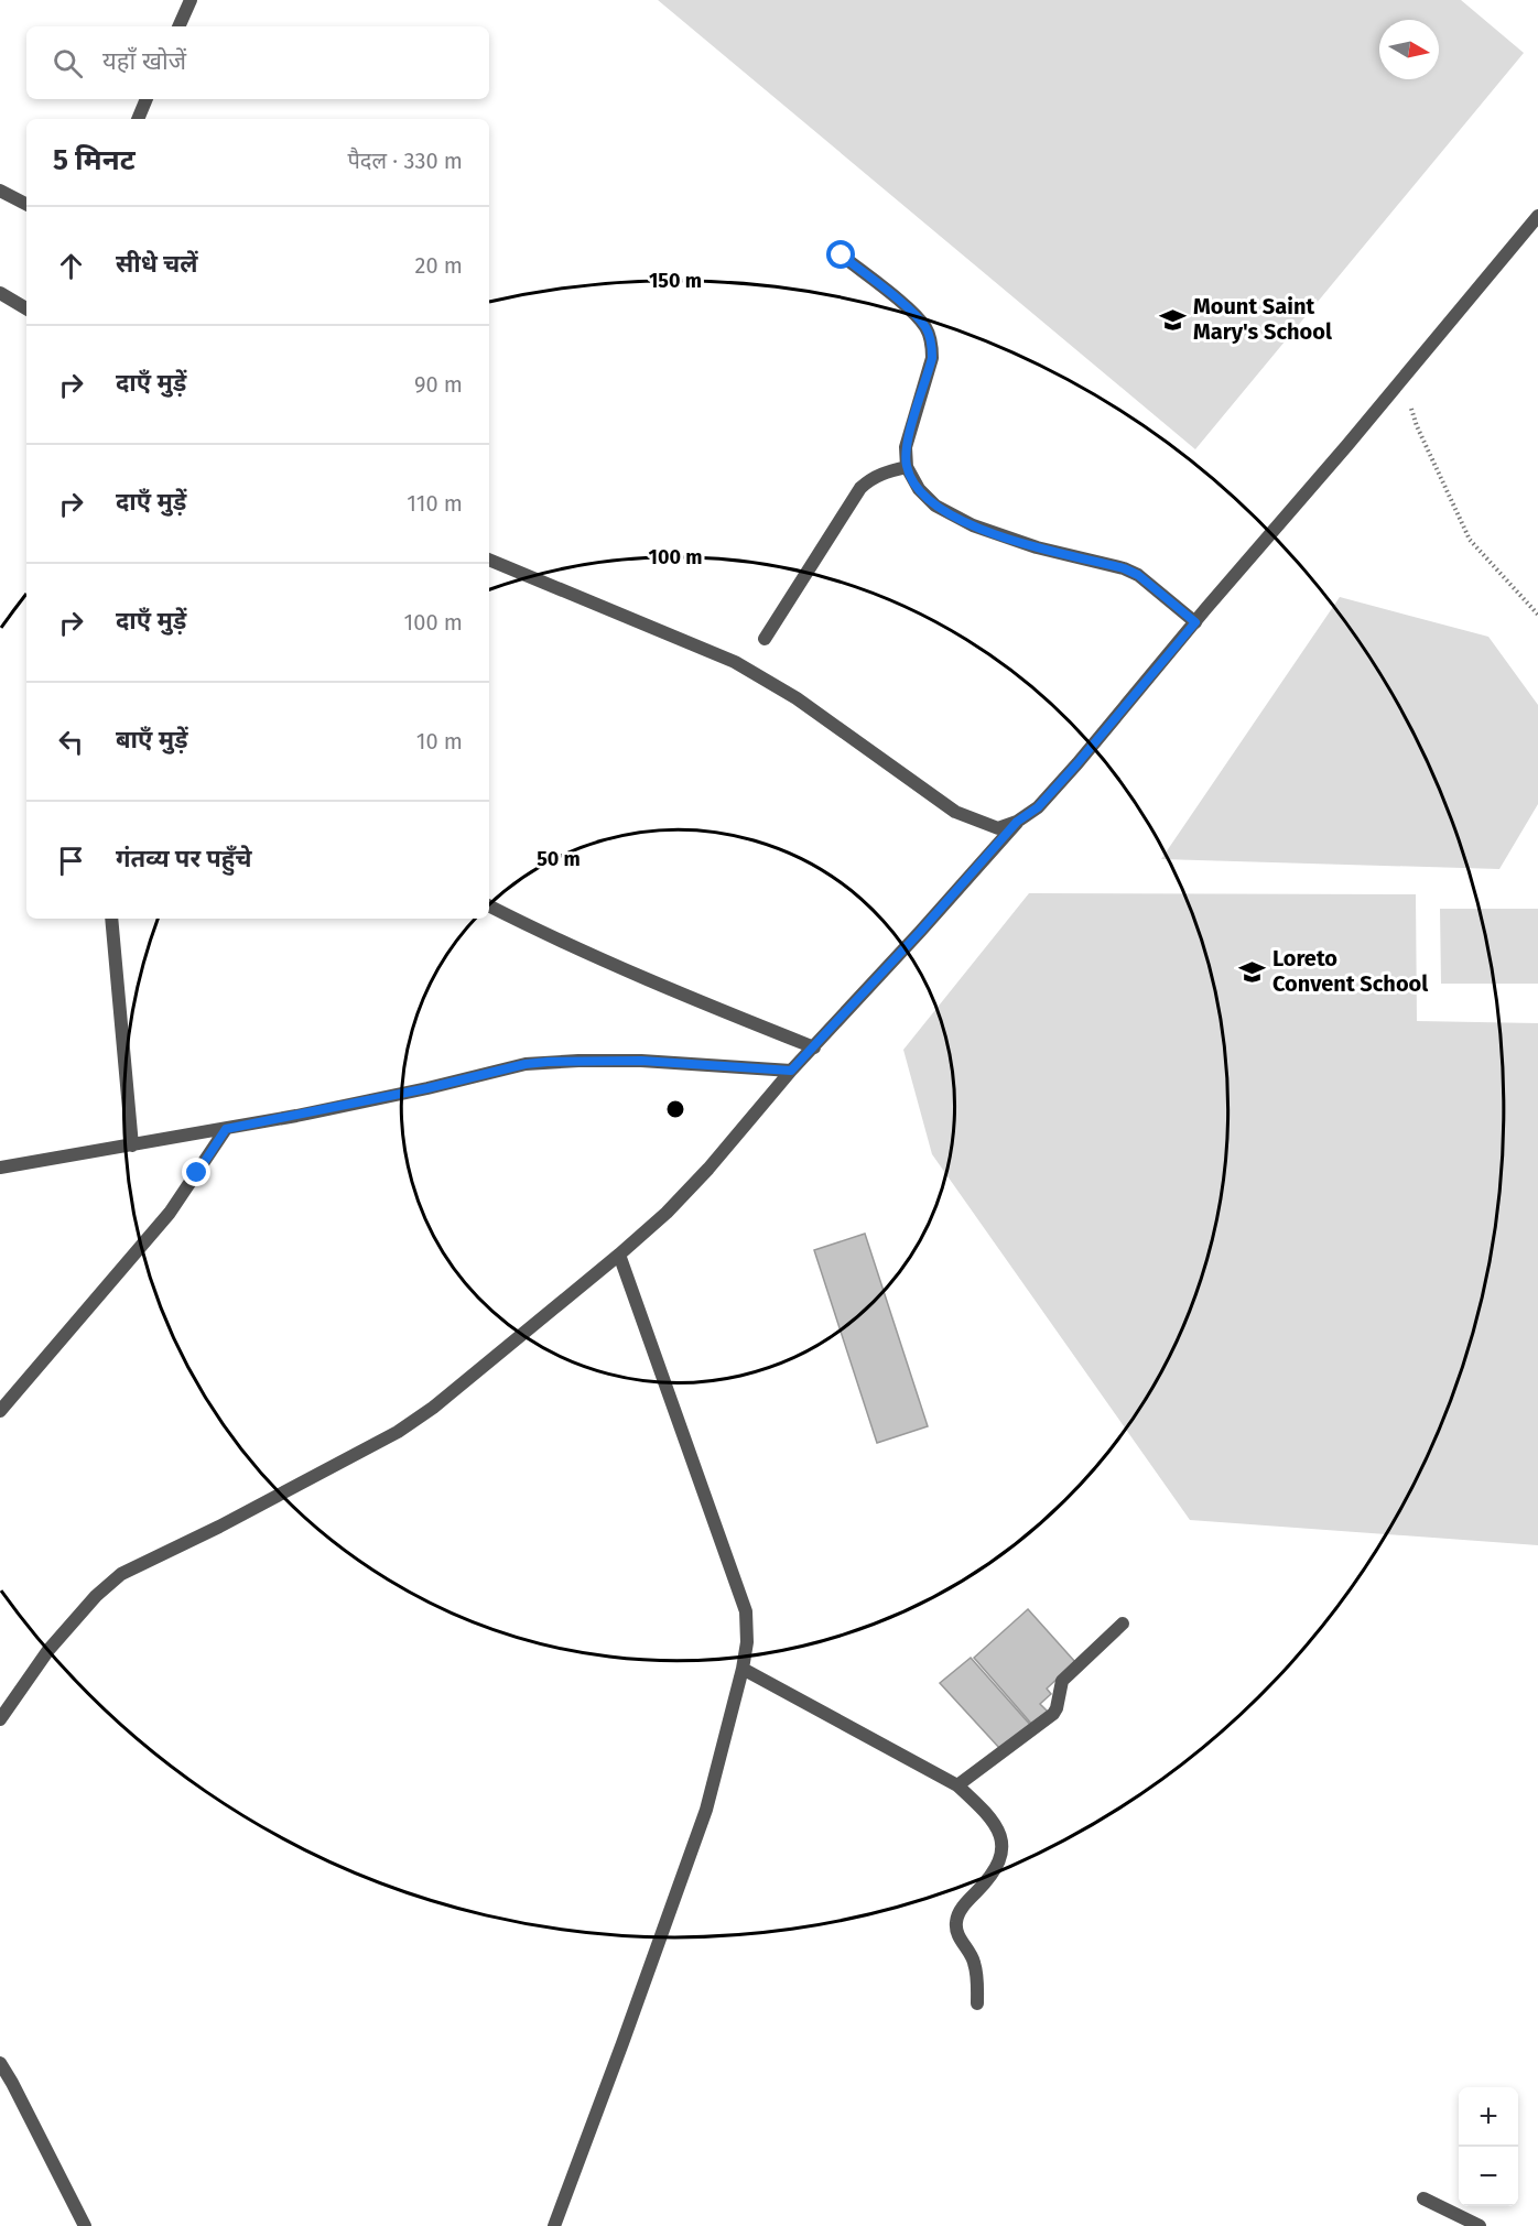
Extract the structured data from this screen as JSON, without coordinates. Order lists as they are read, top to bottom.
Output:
{
  "places": {
    "school or university": ["Mount Saint Mary's School", "Loreto Convent School"]
  },
  "north": "right",
  "page": {
    "search": "यहाँ खोजें",
    "heading": ["5 मिनट", "पैदल · 330 m"],
    "list": [
      ["सीधे चलें", "20 m"],
      ["दाएँ मुड़ें", "90 m"],
      ["दाएँ मुड़ें", "110 m"],
      ["दाएँ मुड़ें", "100 m"],
      ["बाएँ मुड़ें", "10 m"],
      "गंतव्य पर पहुँचे"
    ],
    "map_buttons": ["+", "−"]
  },
  "rings": ["150 m", "100 m", "50 m"]
}
